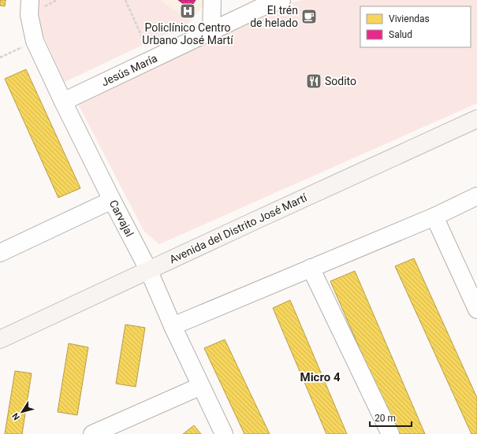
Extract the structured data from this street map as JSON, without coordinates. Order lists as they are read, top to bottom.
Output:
{
  "streets": {
    "main road": ["Avenida del Distrito José Martí"],
    "street": ["Jesús María", "Carvajal"]
  },
  "crossings": [
    ["Jesús María", "Carvajal"],
    ["Carvajal", "Avenida del Distrito José Martí"]
  ],
  "districts": ["Micro 4"],
  "places": {
    "hospital": ["Policlínico Centro Urbano José Martí"],
    "cafe": ["El trén de helado"],
    "restaurant": ["Sodito"]
  },
  "legend": ["Viviendas", "Salud"],
  "scale_bar": "20 m",
  "north": "bottom left"
}
